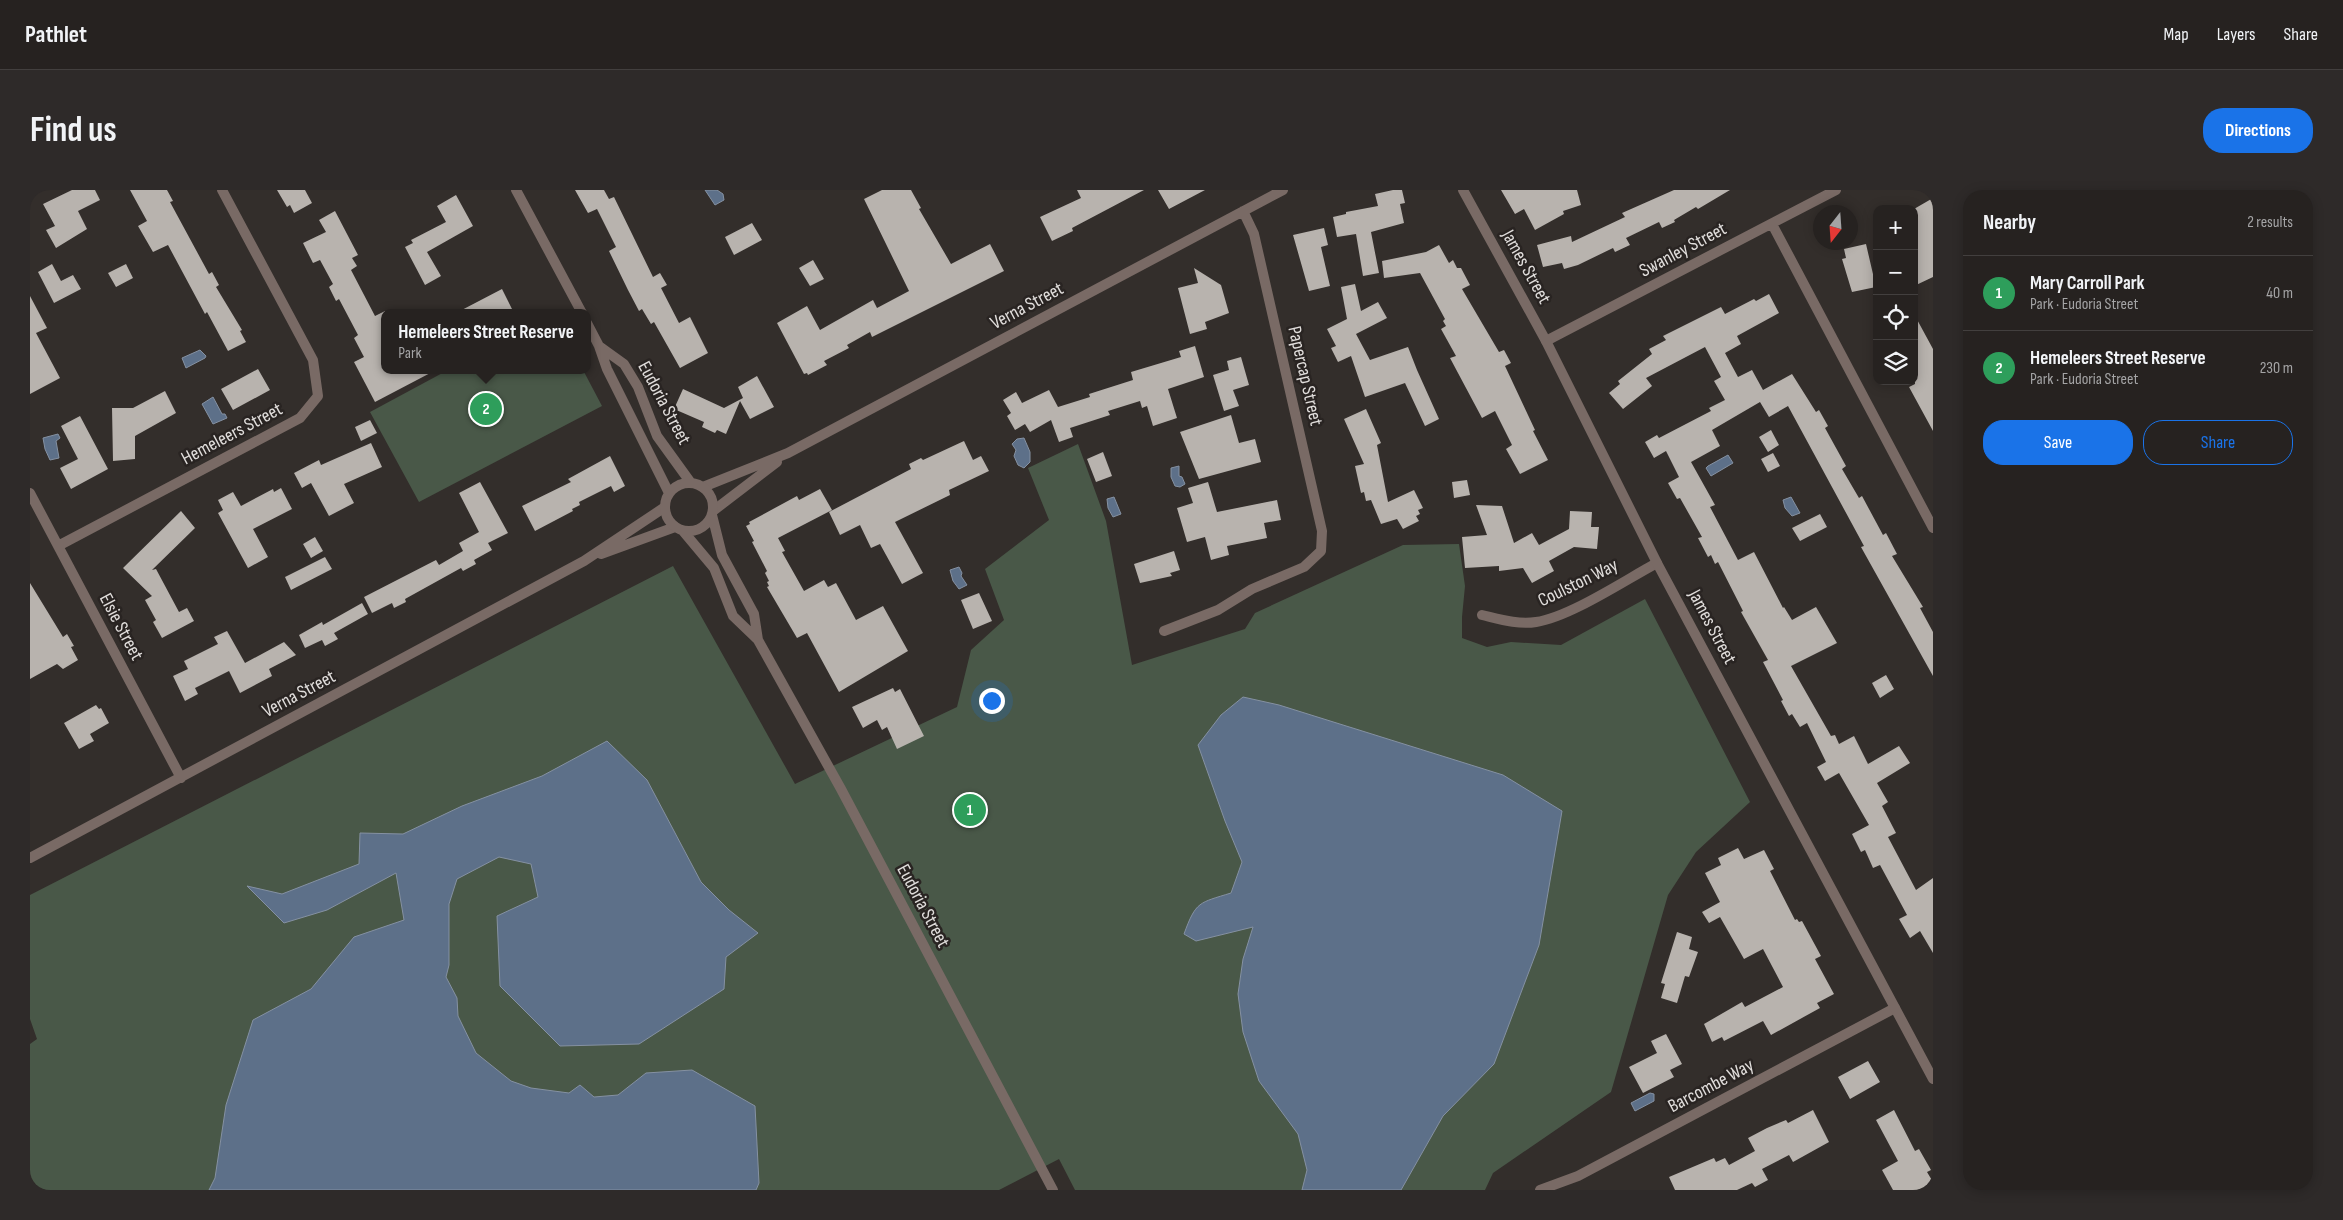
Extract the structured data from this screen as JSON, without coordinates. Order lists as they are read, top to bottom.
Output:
{
  "streets": {
    "street": [
      "Swanley Street",
      "James Street",
      "Verna Street",
      "Papercap Street",
      "Eudoria Street",
      "Hemeleers Street",
      "Coulston Way",
      "Elsie Street",
      "Barcombe Way"
    ]
  },
  "crossings": [
    ["Swanley Street", "James Street"],
    ["James Street", "Coulston Way"],
    ["James Street", "Barcombe Way"],
    ["Verna Street", "Papercap Street"],
    ["Verna Street", "Eudoria Street"],
    ["Verna Street", "Elsie Street"],
    ["Hemeleers Street", "Elsie Street"]
  ],
  "north": "bottom",
  "page": {
    "header": "Pathlet",
    "nav": ["Map", "Layers", "Share"],
    "buttons": [
      "Directions",
      ["Save", "Share"]
    ],
    "title": "Find us",
    "heading": ["Nearby", "2 results"],
    "map_buttons": ["+", "−"],
    "list": [
      {
        "mark": "1",
        "name": "Mary Carroll Park",
        "note": "Park · Eudoria Street",
        "value": "40 m"
      },
      {
        "mark": "2",
        "name": "Hemeleers Street Reserve",
        "note": "Park · Eudoria Street",
        "value": "230 m"
      }
    ],
    "popup": ["Hemeleers Street Reserve", "Park"],
    "pins": ["2", "1"]
  }
}
